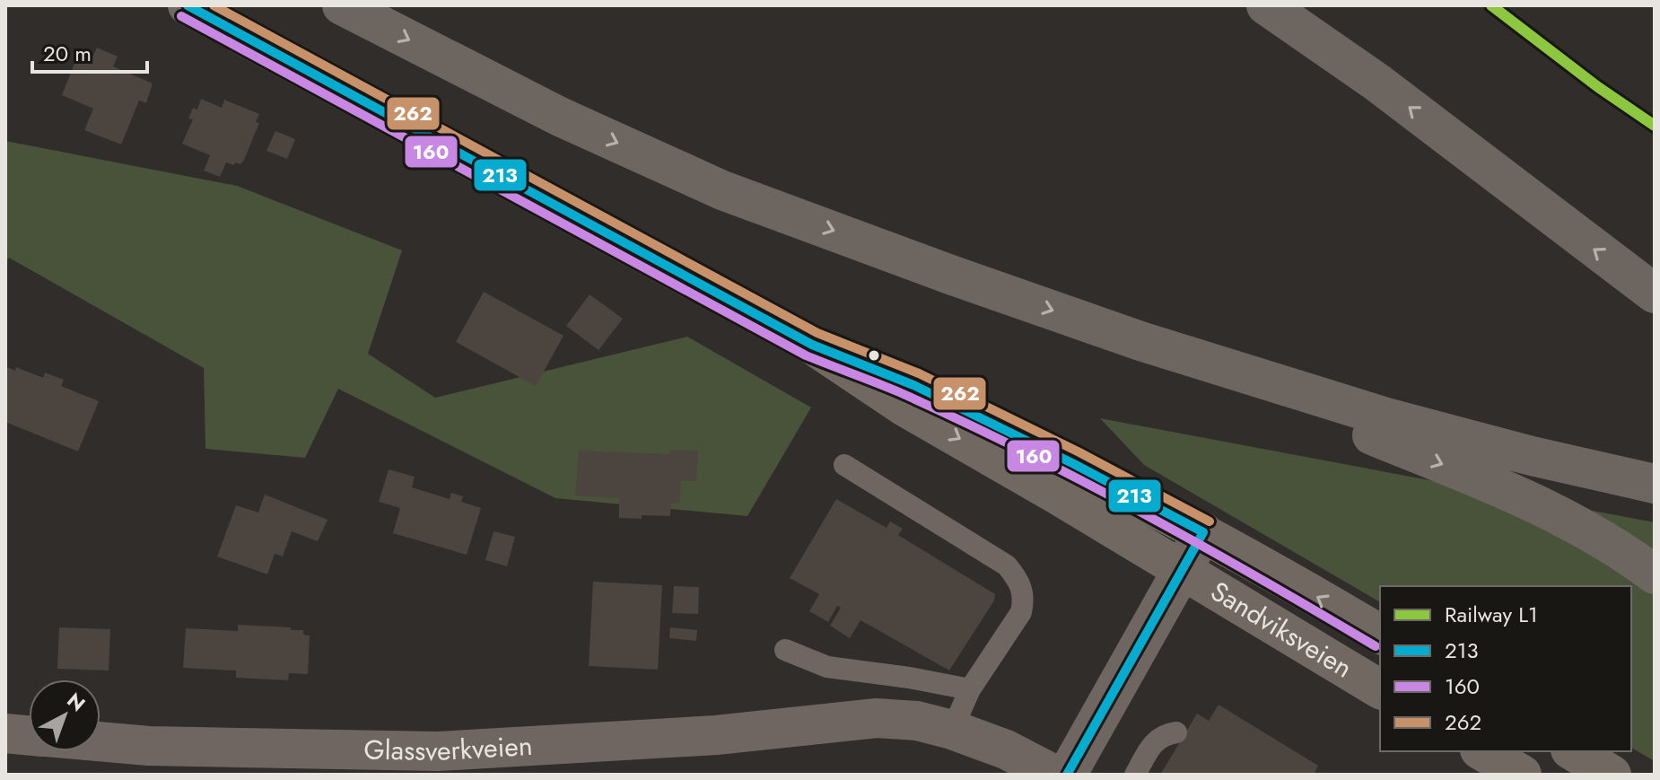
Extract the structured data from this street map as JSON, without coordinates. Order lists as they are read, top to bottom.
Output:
{
  "streets": {
    "main road": ["Sandviksveien"],
    "street": ["Glassverkveien"]
  },
  "lines": [
    "rail line L1",
    "transit line 213",
    "transit line 262",
    "transit line 160"
  ],
  "legend": [
    "Railway L1",
    "213",
    "160",
    "262"
  ],
  "scale_bar": "20 m",
  "north": "top right"
}
